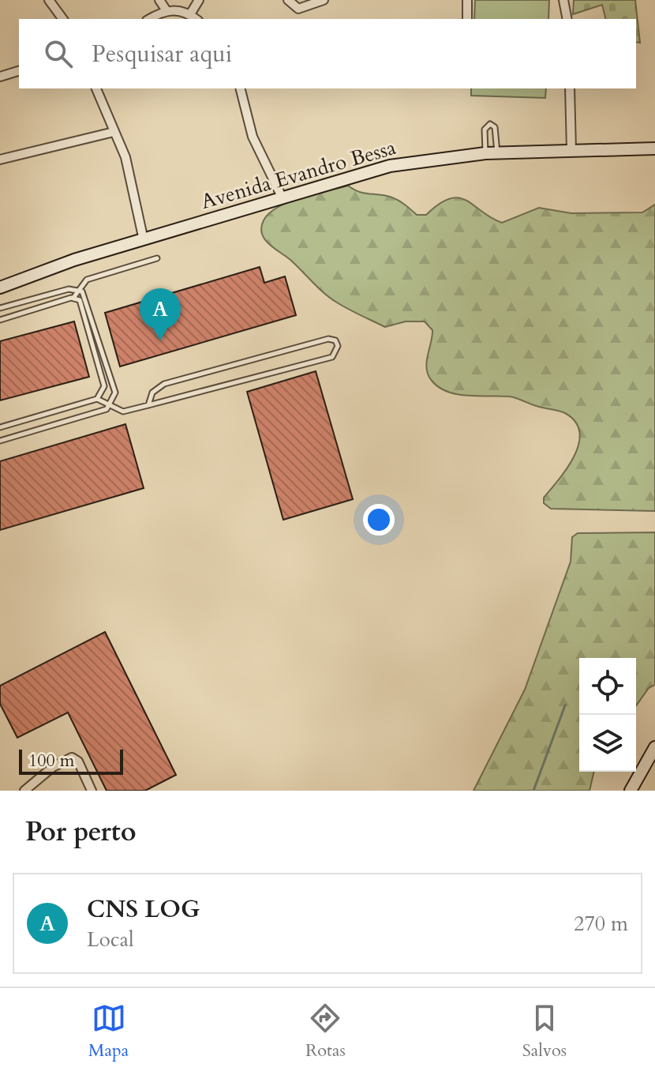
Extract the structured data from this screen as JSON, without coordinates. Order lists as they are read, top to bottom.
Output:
{
  "streets": {
    "main road": ["Avenida Evandro Bessa"]
  },
  "scale_bar": "100 m",
  "page": {
    "search": "Pesquisar aqui",
    "pins": "A",
    "scale": "100 m",
    "heading": "Por perto",
    "list": [
      {
        "mark": "A",
        "name": "CNS LOG",
        "note": "Local",
        "value": "270 m"
      }
    ],
    "nav": ["Mapa", "Rotas", "Salvos"]
  }
}
